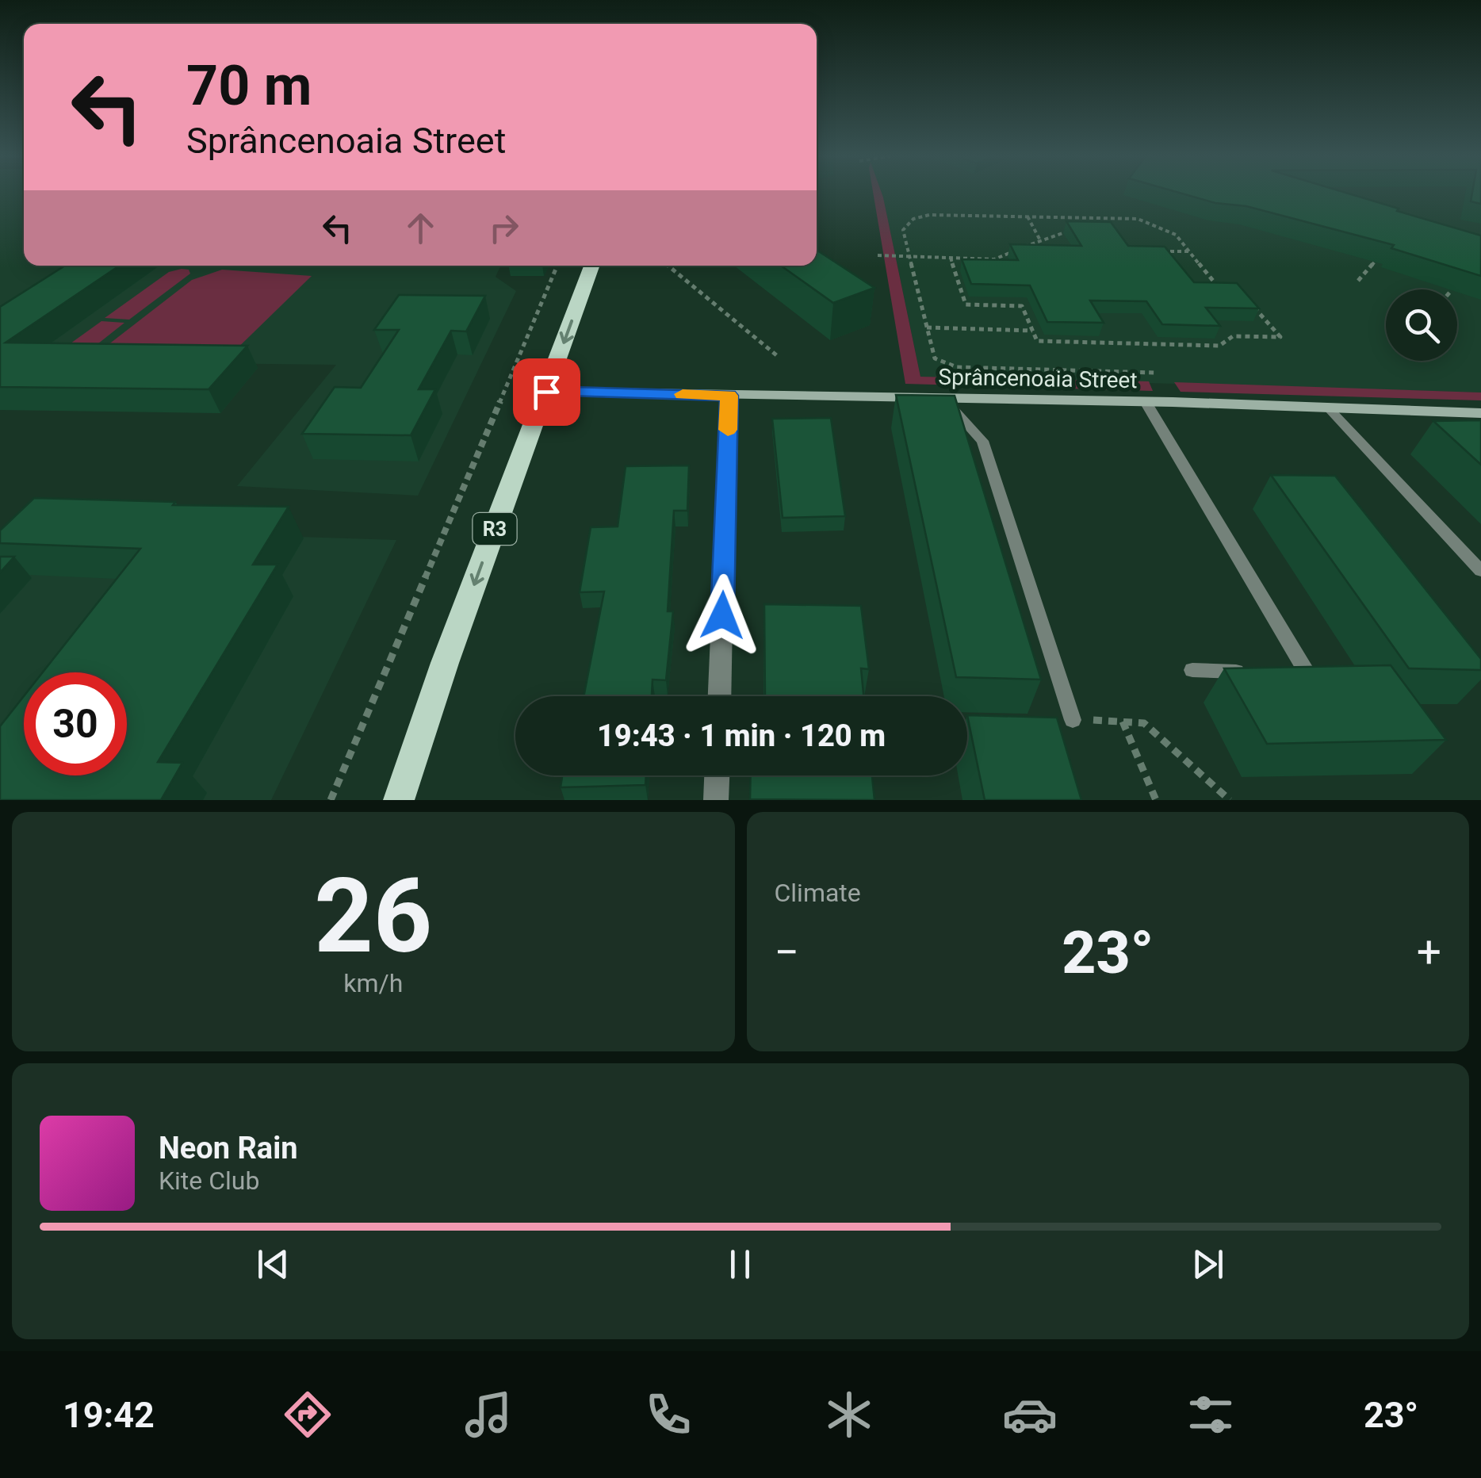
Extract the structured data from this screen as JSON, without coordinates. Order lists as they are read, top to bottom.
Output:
{
  "streets": {
    "main road": ["R3"],
    "street": ["Sprâncenoaia Street"]
  },
  "crossings": [
    ["Sprâncenoaia Street", "R3"]
  ],
  "page": {
    "turn": ["70 m", "Sprâncenoaia Street"],
    "limit": "30",
    "trip": "19:43 · 1 min · 120 m",
    "tile": [
      ["26", "km/h"],
      "Climate"
    ],
    "heat": ["−", "23°", "+"],
    "song": ["Neon Rain", "Kite Club"],
    "tabs": ["19:42", "23°"]
  }
}
